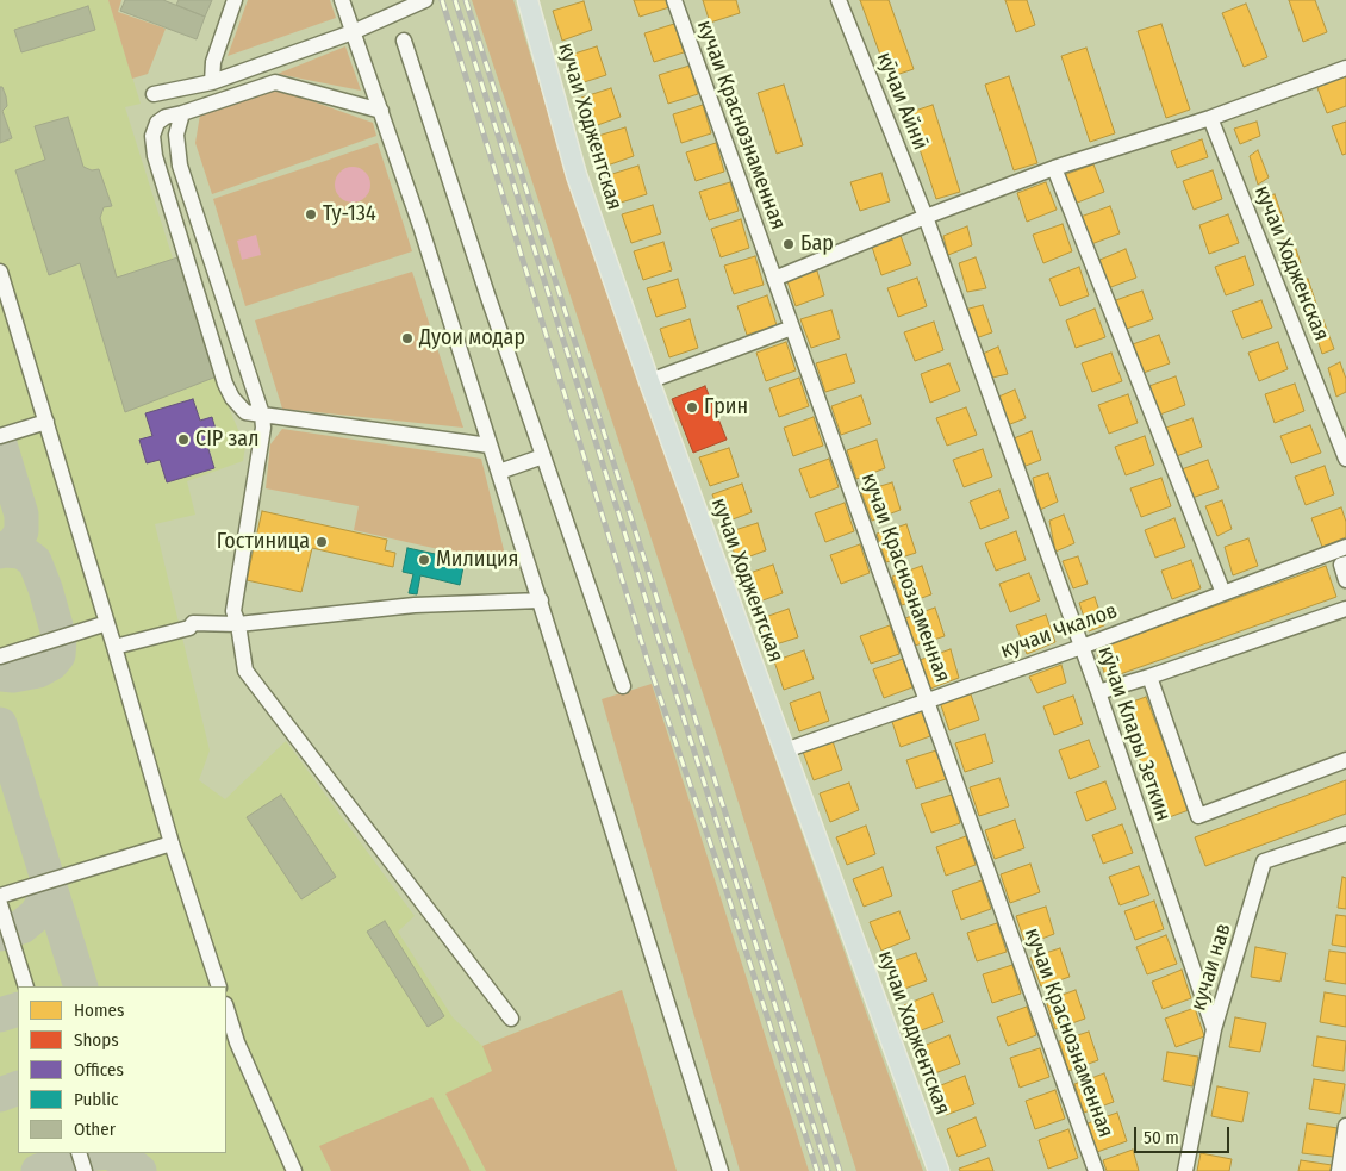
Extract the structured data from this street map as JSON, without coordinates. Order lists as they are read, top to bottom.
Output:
{
  "streets": {
    "main road": ["кучаи Ходжентская"],
    "street": [
      "кӯчаи Айнӣ",
      "кучаи Краснознаменная",
      "кучаи Ходженская",
      "кучаи Чкалов",
      "кӯчаи Клары Зеткин",
      "кучаи нав"
    ]
  },
  "crossings": [
    ["кӯчаи Айнӣ", "кӯчаи Клары Зеткин"],
    ["кучаи Краснознаменная", "кучаи Чкалов"],
    ["кучаи Ходжентская", "кучаи Чкалов"],
    ["кучаи Чкалов", "кӯчаи Клары Зеткин"],
    ["кӯчаи Клары Зеткин", "кучаи нав"]
  ],
  "places": [
    "Ту-134",
    "Бар",
    "Дуои модар",
    "Грин",
    "CIP зал",
    "Гостиница",
    "Милиция"
  ],
  "legend": [
    "Homes",
    "Shops",
    "Offices",
    "Public",
    "Other"
  ],
  "scale_bar": "50 m"
}
